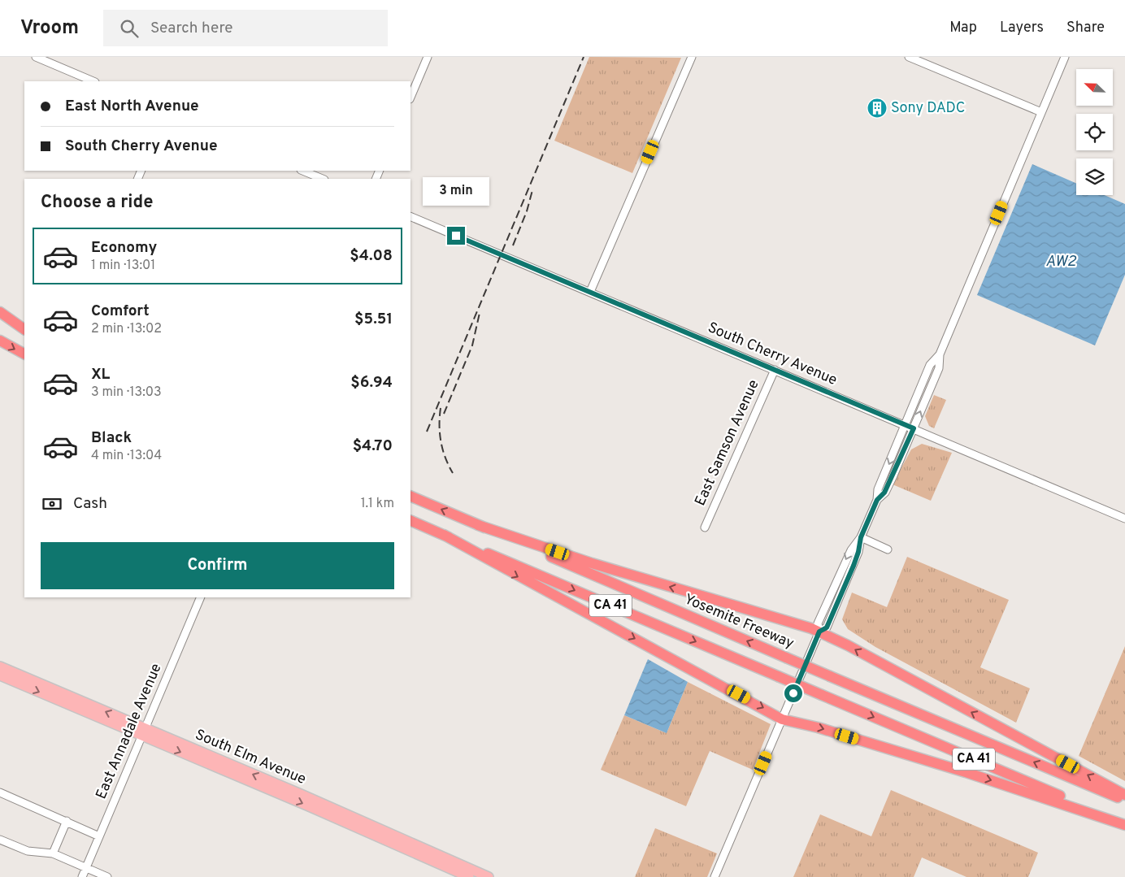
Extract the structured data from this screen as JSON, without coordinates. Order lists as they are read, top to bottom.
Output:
{
  "streets": {
    "highway": ["CA 41", "Yosemite Freeway"],
    "main road": ["South Elm Avenue"],
    "street": ["South Cherry Avenue", "East Samson Avenue", "East Annadale Avenue"]
  },
  "crossings": [
    ["South Cherry Avenue", "East Samson Avenue"],
    ["East Annadale Avenue", "South Elm Avenue"]
  ],
  "water": ["AW2"],
  "places": {
    "building": ["Sony DADC"]
  },
  "north": "top left",
  "page": {
    "header": "Vroom",
    "search": "Search here",
    "nav": ["Map", "Layers", "Share"],
    "banner": ["East North Avenue", "South Cherry Avenue"],
    "bubble": "3 min",
    "heading": "Choose a ride",
    "list": [
      {
        "name": "Economy",
        "note": "1 min · 13:01",
        "value": "$4.08"
      },
      {
        "name": "Comfort",
        "note": "2 min · 13:02",
        "value": "$5.51"
      },
      {
        "name": "XL",
        "note": "3 min · 13:03",
        "value": "$6.94"
      },
      {
        "name": "Black",
        "note": "4 min · 13:04",
        "value": "$4.70"
      }
    ],
    "pay": ["Cash", "1.1 km"],
    "buttons": "Confirm"
  }
}
